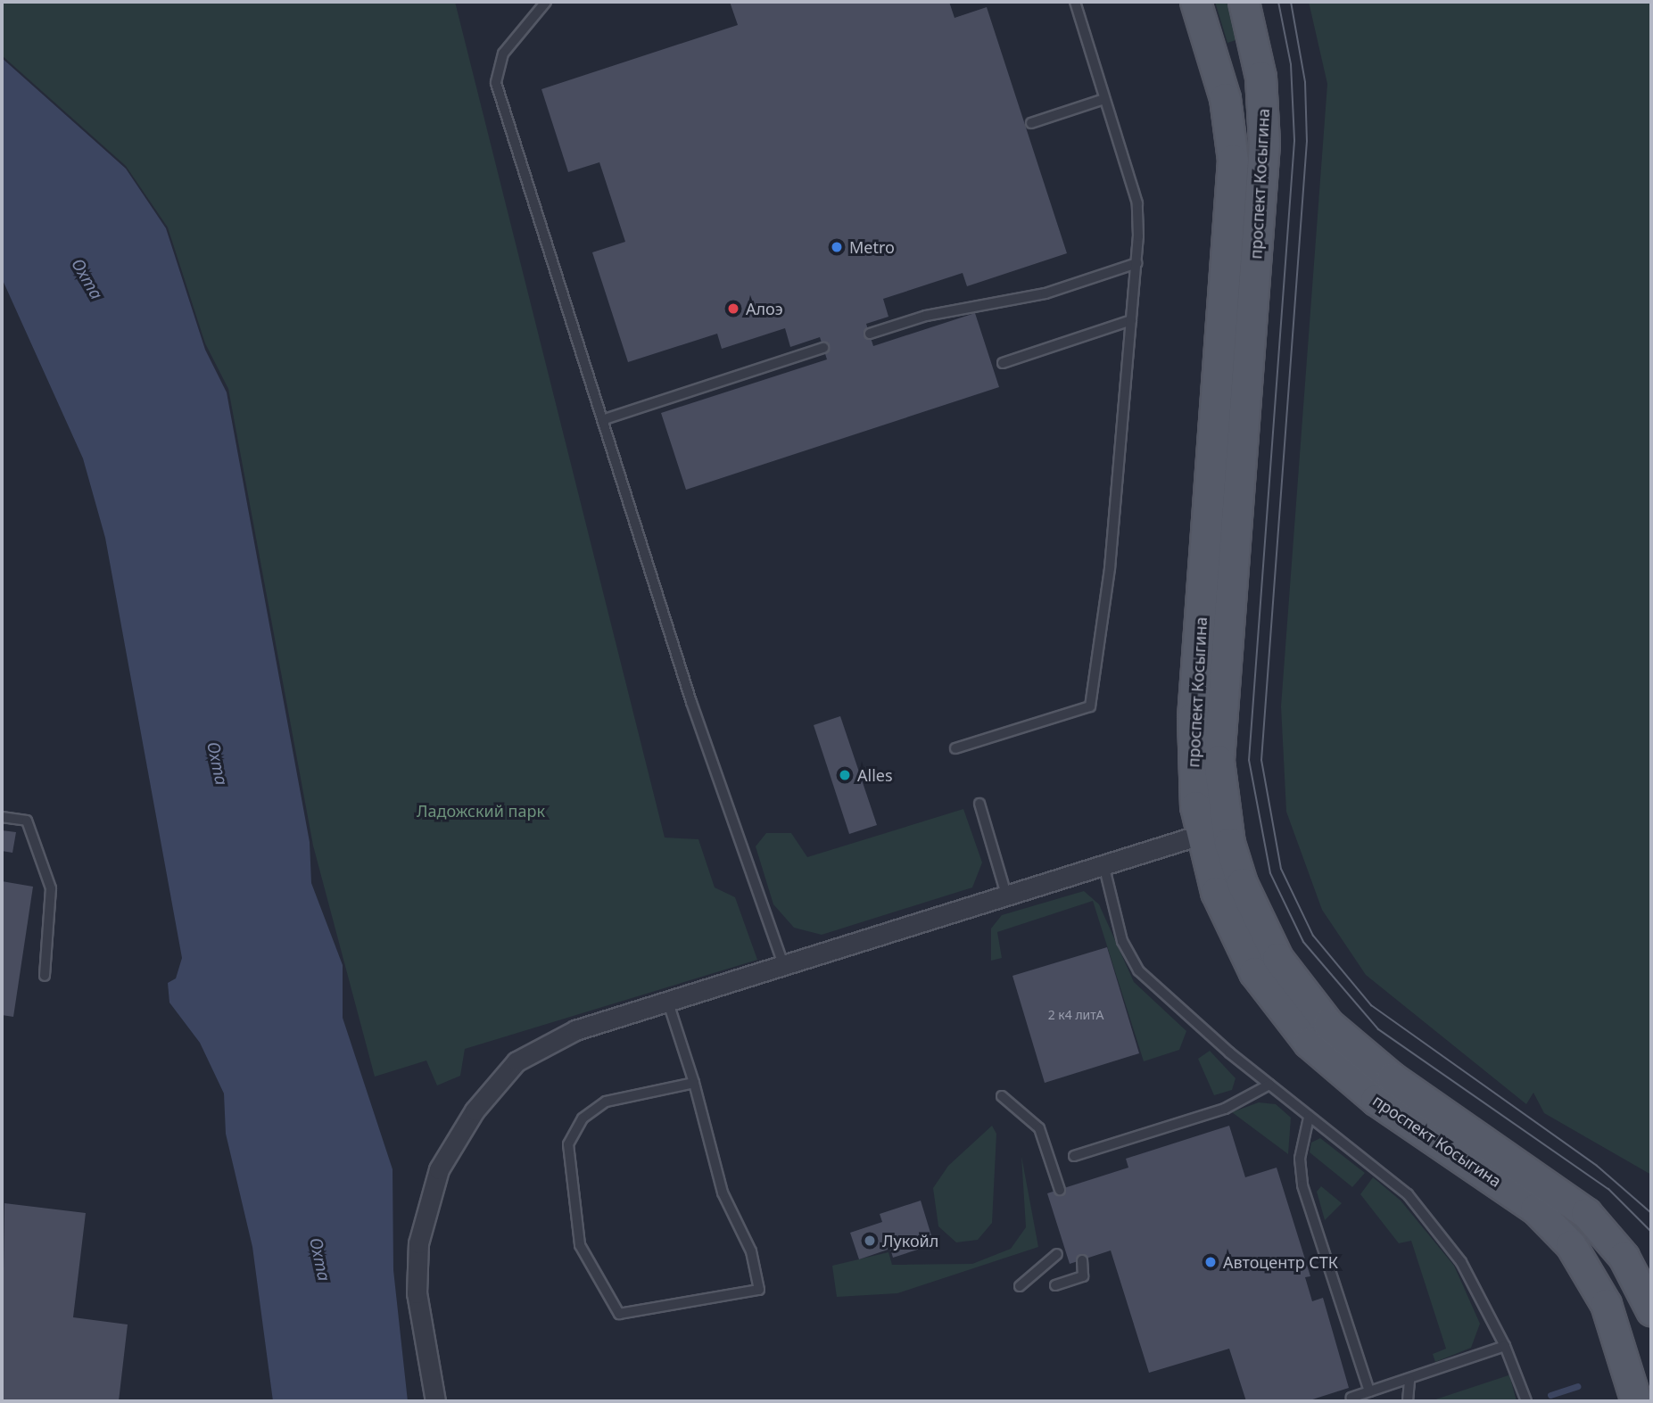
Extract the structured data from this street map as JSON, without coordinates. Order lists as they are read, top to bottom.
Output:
{
  "streets": {
    "main road": ["проспект Косыгина"]
  },
  "water": ["Охта"],
  "parks": ["Ладожский парк"],
  "places": [
    "Metro",
    "Алоэ",
    "Alles",
    "Лукойл",
    "Автоцентр СТК"
  ],
  "house_numbers": ["2 к4 литА"]
}
